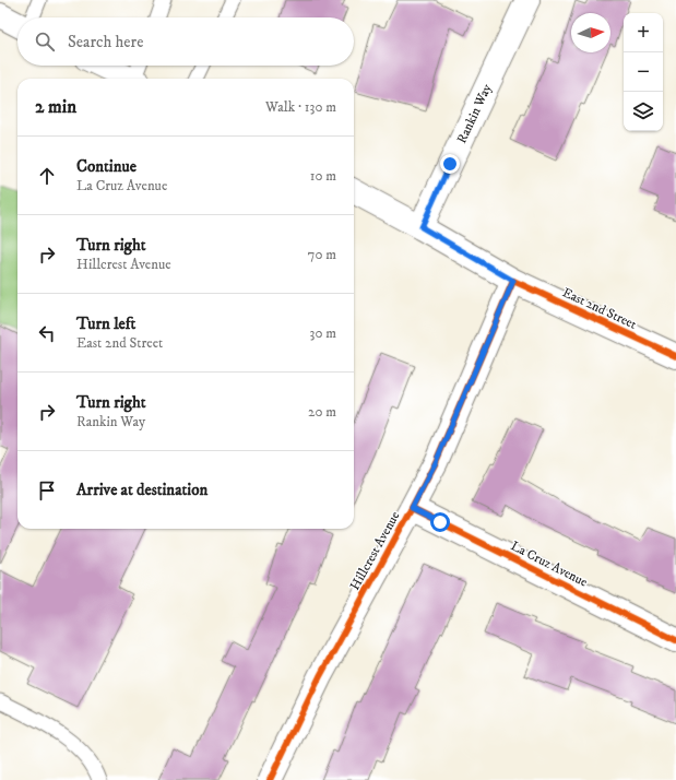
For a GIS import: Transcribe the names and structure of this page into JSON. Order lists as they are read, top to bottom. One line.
{"streets":{"street":["Rankin Way","East 2nd Street","Hillcrest Avenue","La Cruz Avenue"]},"crossings":[["Rankin Way","East 2nd Street"],["East 2nd Street","Hillcrest Avenue"],["Hillcrest Avenue","La Cruz Avenue"]],"north":"right","page":{"map_buttons":["+","−"],"search":"Search here","heading":["2 min","Walk · 130 m"],"list":[["Continue","La Cruz Avenue","10 m"],["Turn right","Hillcrest Avenue","70 m"],["Turn left","East 2nd Street","30 m"],["Turn right","Rankin Way","20 m"],"Arrive at destination"]}}
